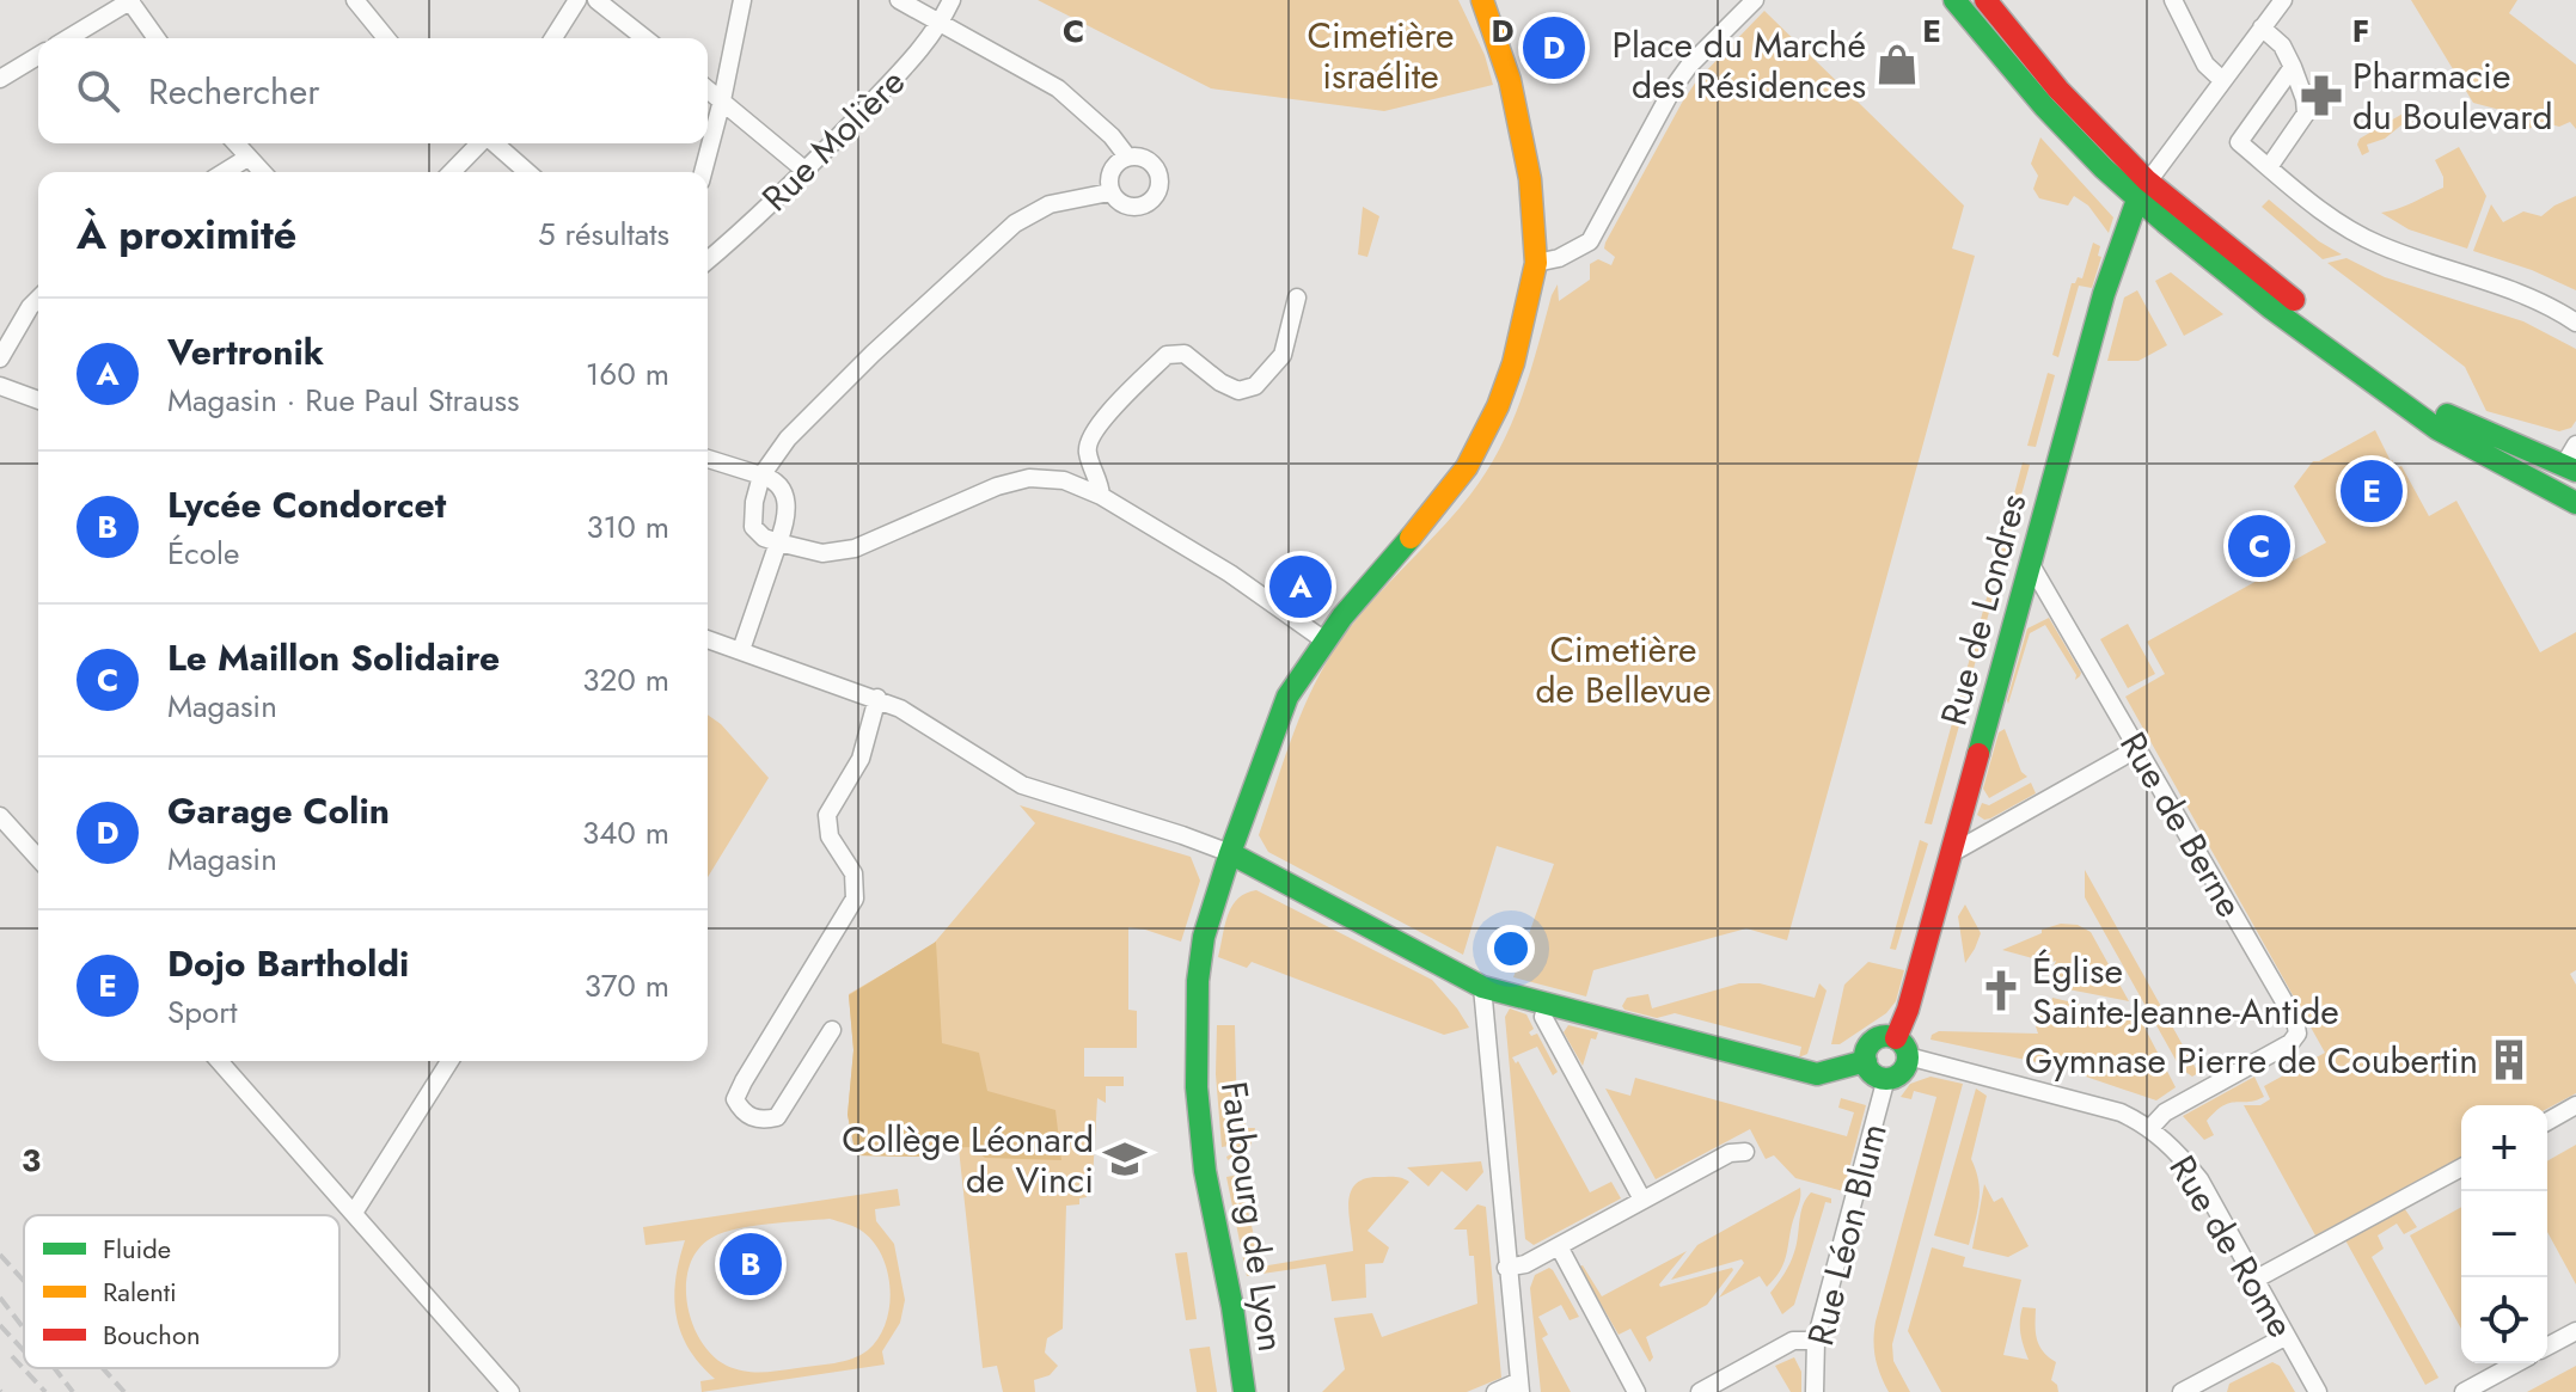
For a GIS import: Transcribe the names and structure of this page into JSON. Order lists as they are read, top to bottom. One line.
{"streets":{"street":["Rue Molière","Rue de Londres","Rue de Berne","Faubourg de Lyon","Rue Léon Blum","Rue de Rome"]},"crossings":[["Rue de Londres","Rue de Berne"],["Rue de Londres","Rue Léon Blum"],["Rue de Londres","Rue de Rome"],["Rue de Berne","Rue de Rome"],["Rue Léon Blum","Rue de Rome"]],"parks":["Cimetière israélite","Cimetière de Bellevue"],"places":{"shop":["Place du Marché des Résidences"],"pharmacy":["Pharmacie du Boulevard"],"church":["Église Sainte-Jeanne-Antide"],"building":["Gymnase Pierre de Coubertin"],"school or university":["Collège Léonard de Vinci"]},"legend":["Fluide","Ralenti","Bouchon"],"page":{"pins":["D","E","C","A","B"],"search":"Rechercher","heading":["À proximité","5 résultats"],"list":[{"mark":"A","name":"Vertronik","note":"Magasin · Rue Paul Strauss","value":"160 m"},{"mark":"B","name":"Lycée Condorcet","note":"École","value":"310 m"},{"mark":"C","name":"Le Maillon Solidaire","note":"Magasin","value":"320 m"},{"mark":"D","name":"Garage Colin","note":"Magasin","value":"340 m"},{"mark":"E","name":"Dojo Bartholdi","note":"Sport","value":"370 m"}],"map_buttons":["+","−"]},"grid":{"columns":["C","D","E","F"],"rows":["3"]}}
